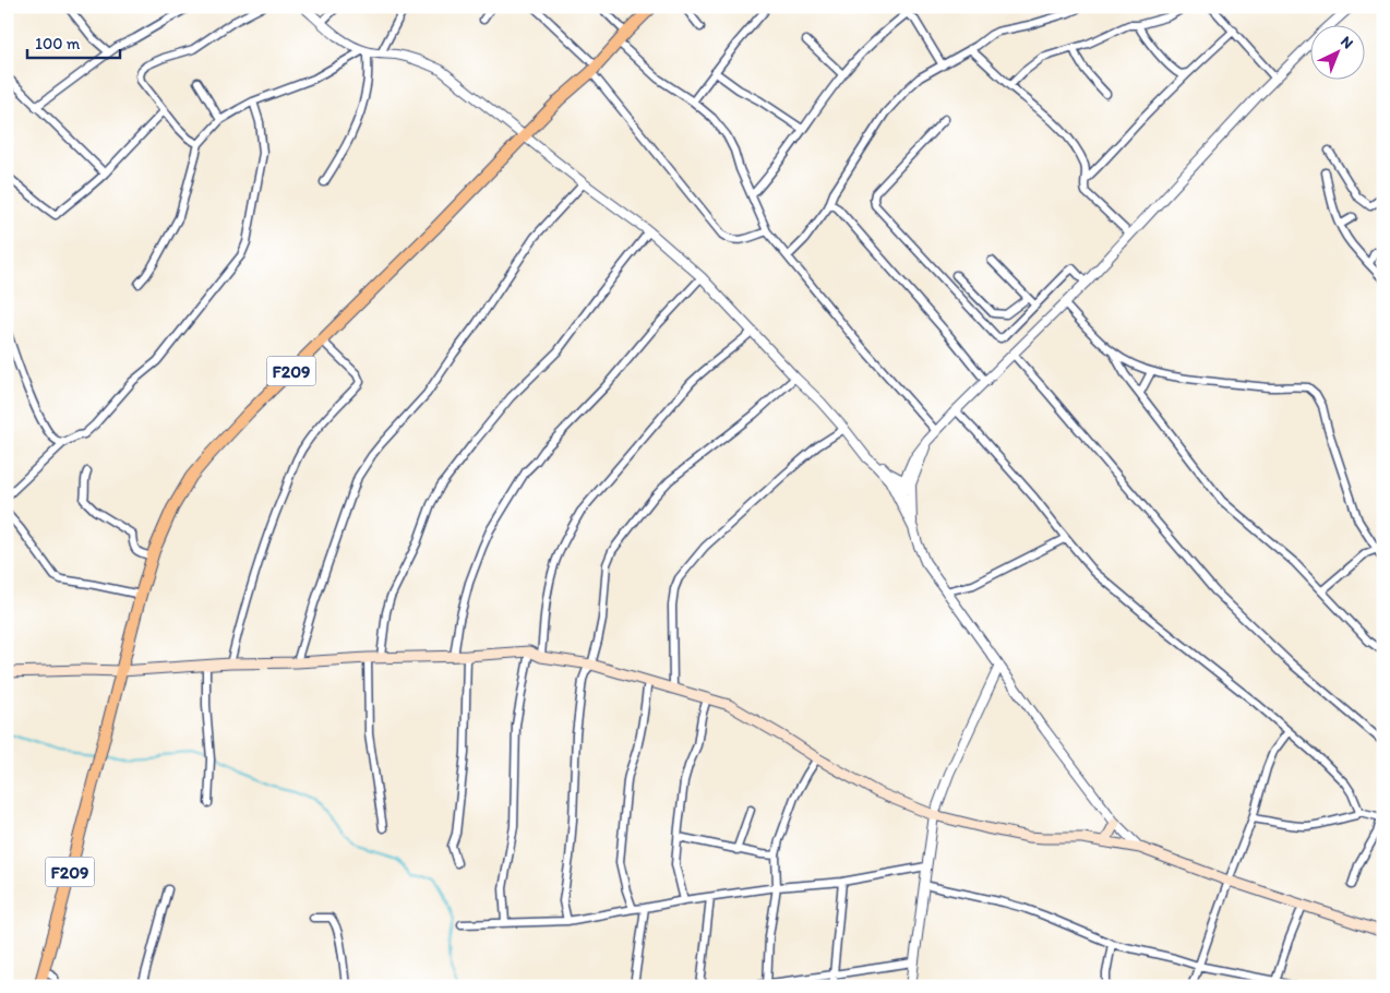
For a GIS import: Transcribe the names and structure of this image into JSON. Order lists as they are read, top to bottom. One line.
{"streets":{"main road":["F209"]},"scale_bar":"100 m","north":"top right"}
